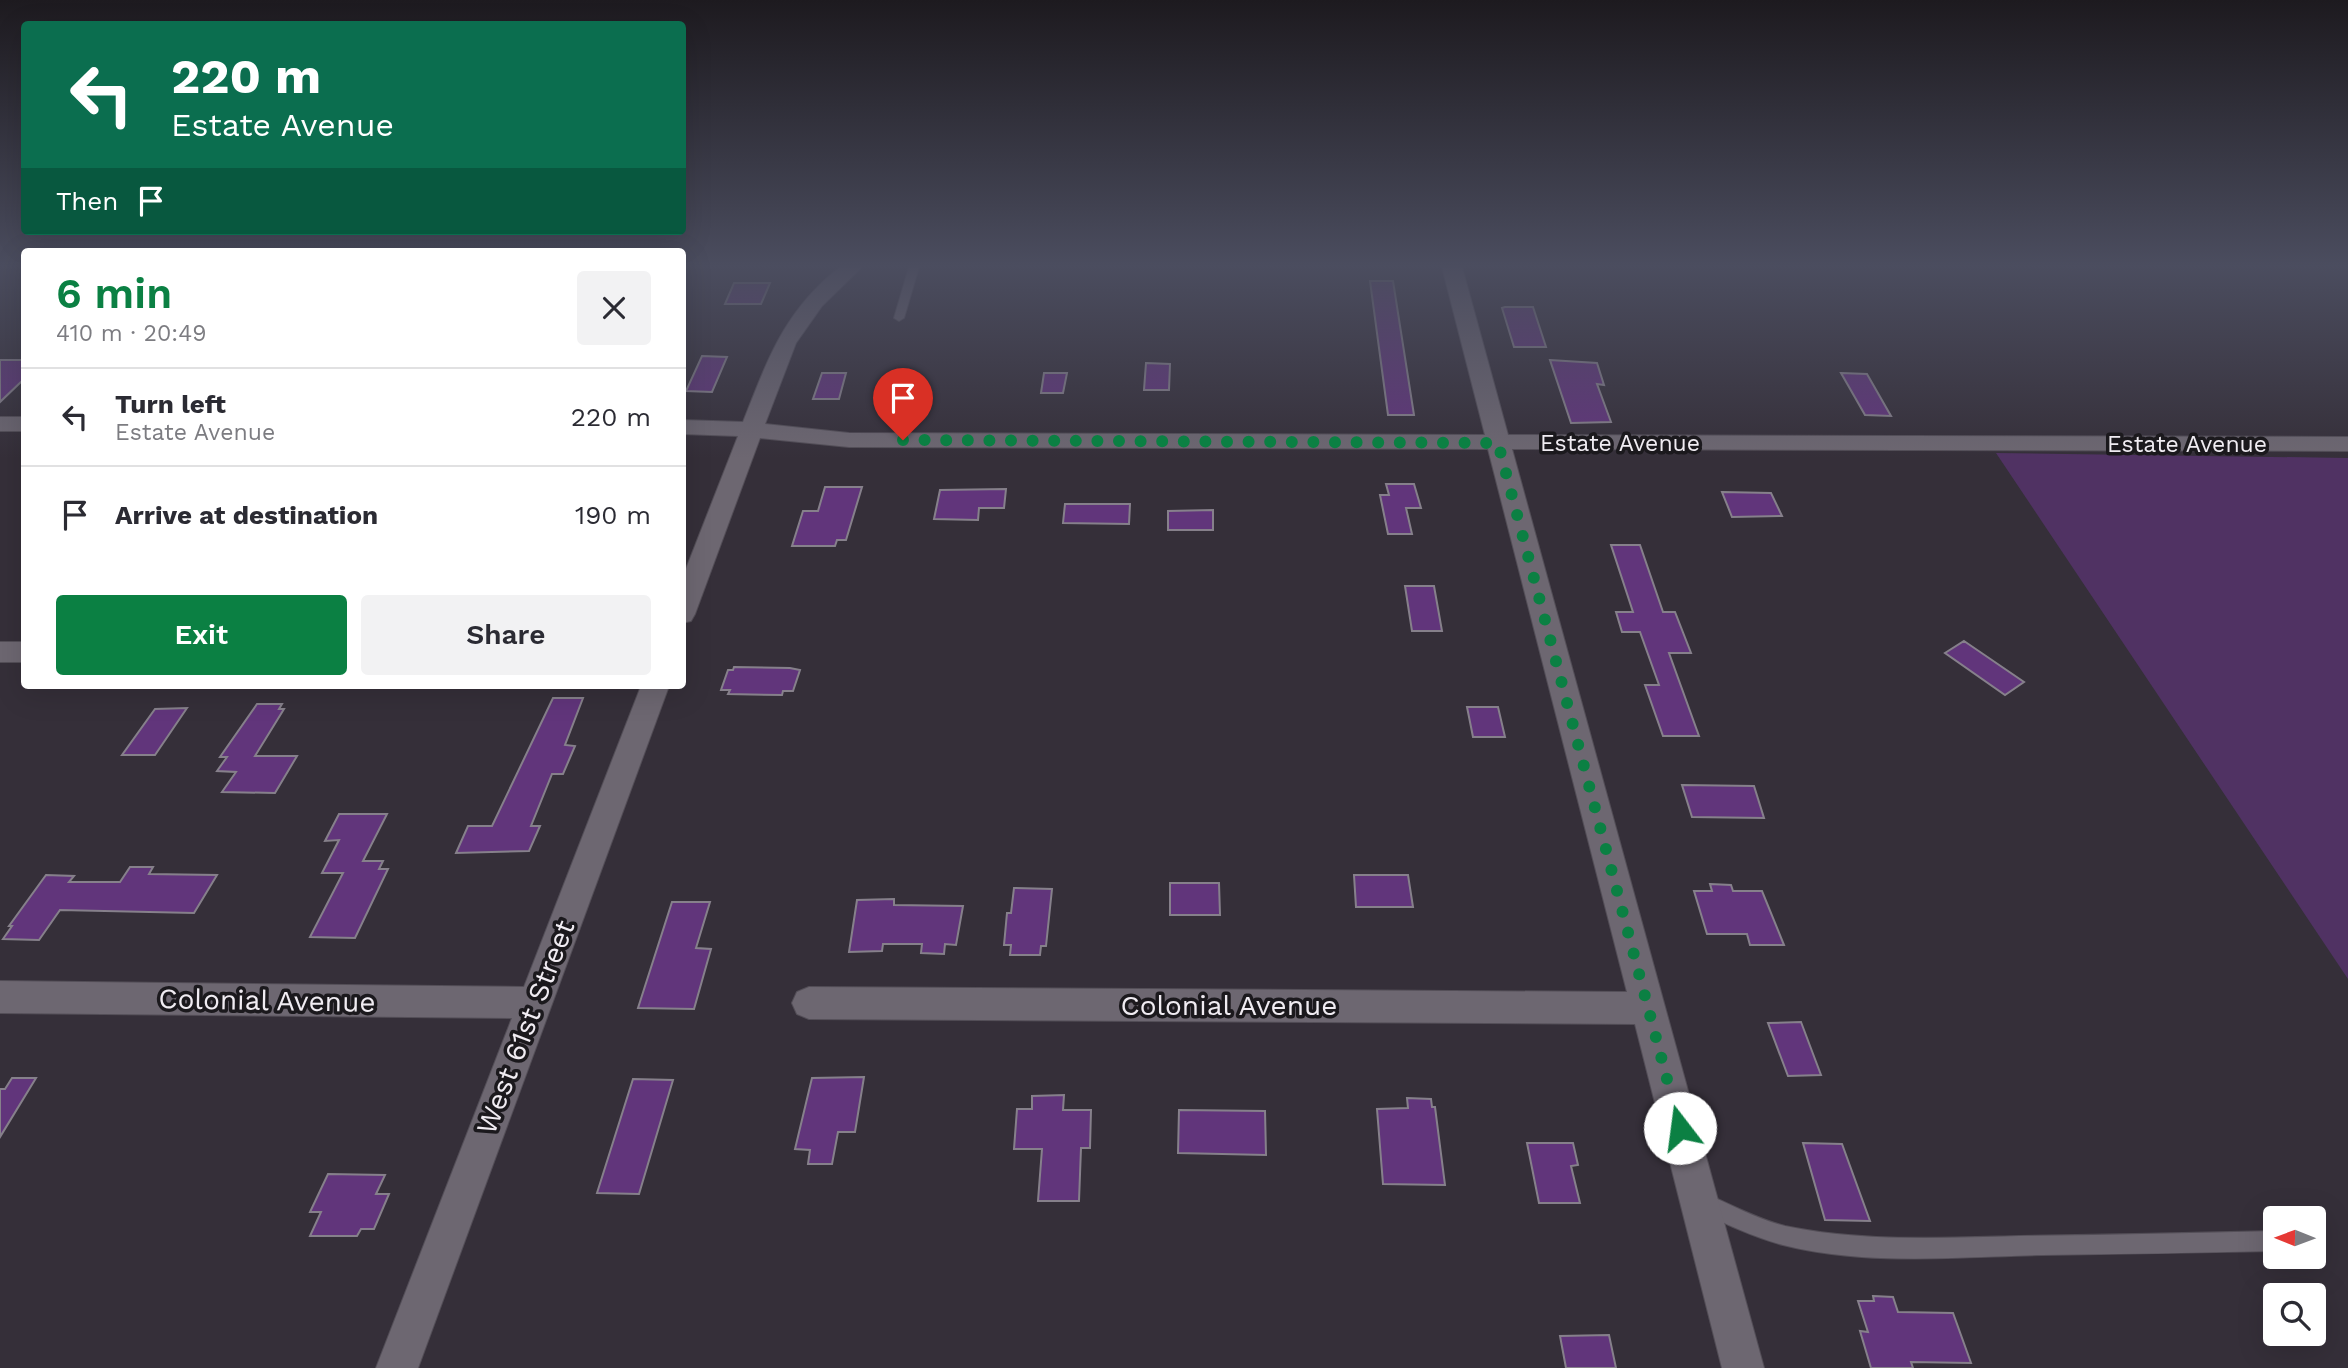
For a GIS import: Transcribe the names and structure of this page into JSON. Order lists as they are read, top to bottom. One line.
{"streets":{"street":["Estate Avenue","Colonial Avenue","West 61st Street"]},"crossings":[["Colonial Avenue","West 61st Street"]],"north":"left","page":{"turn":["220 m","Estate Avenue"],"then":"Then","heading":["6 min","410 m · 20:49"],"list":[{"name":"Turn left","note":"Estate Avenue","value":"220 m"},{"name":"Arrive at destination","value":"190 m"}],"buttons":["Exit","Share"]}}
